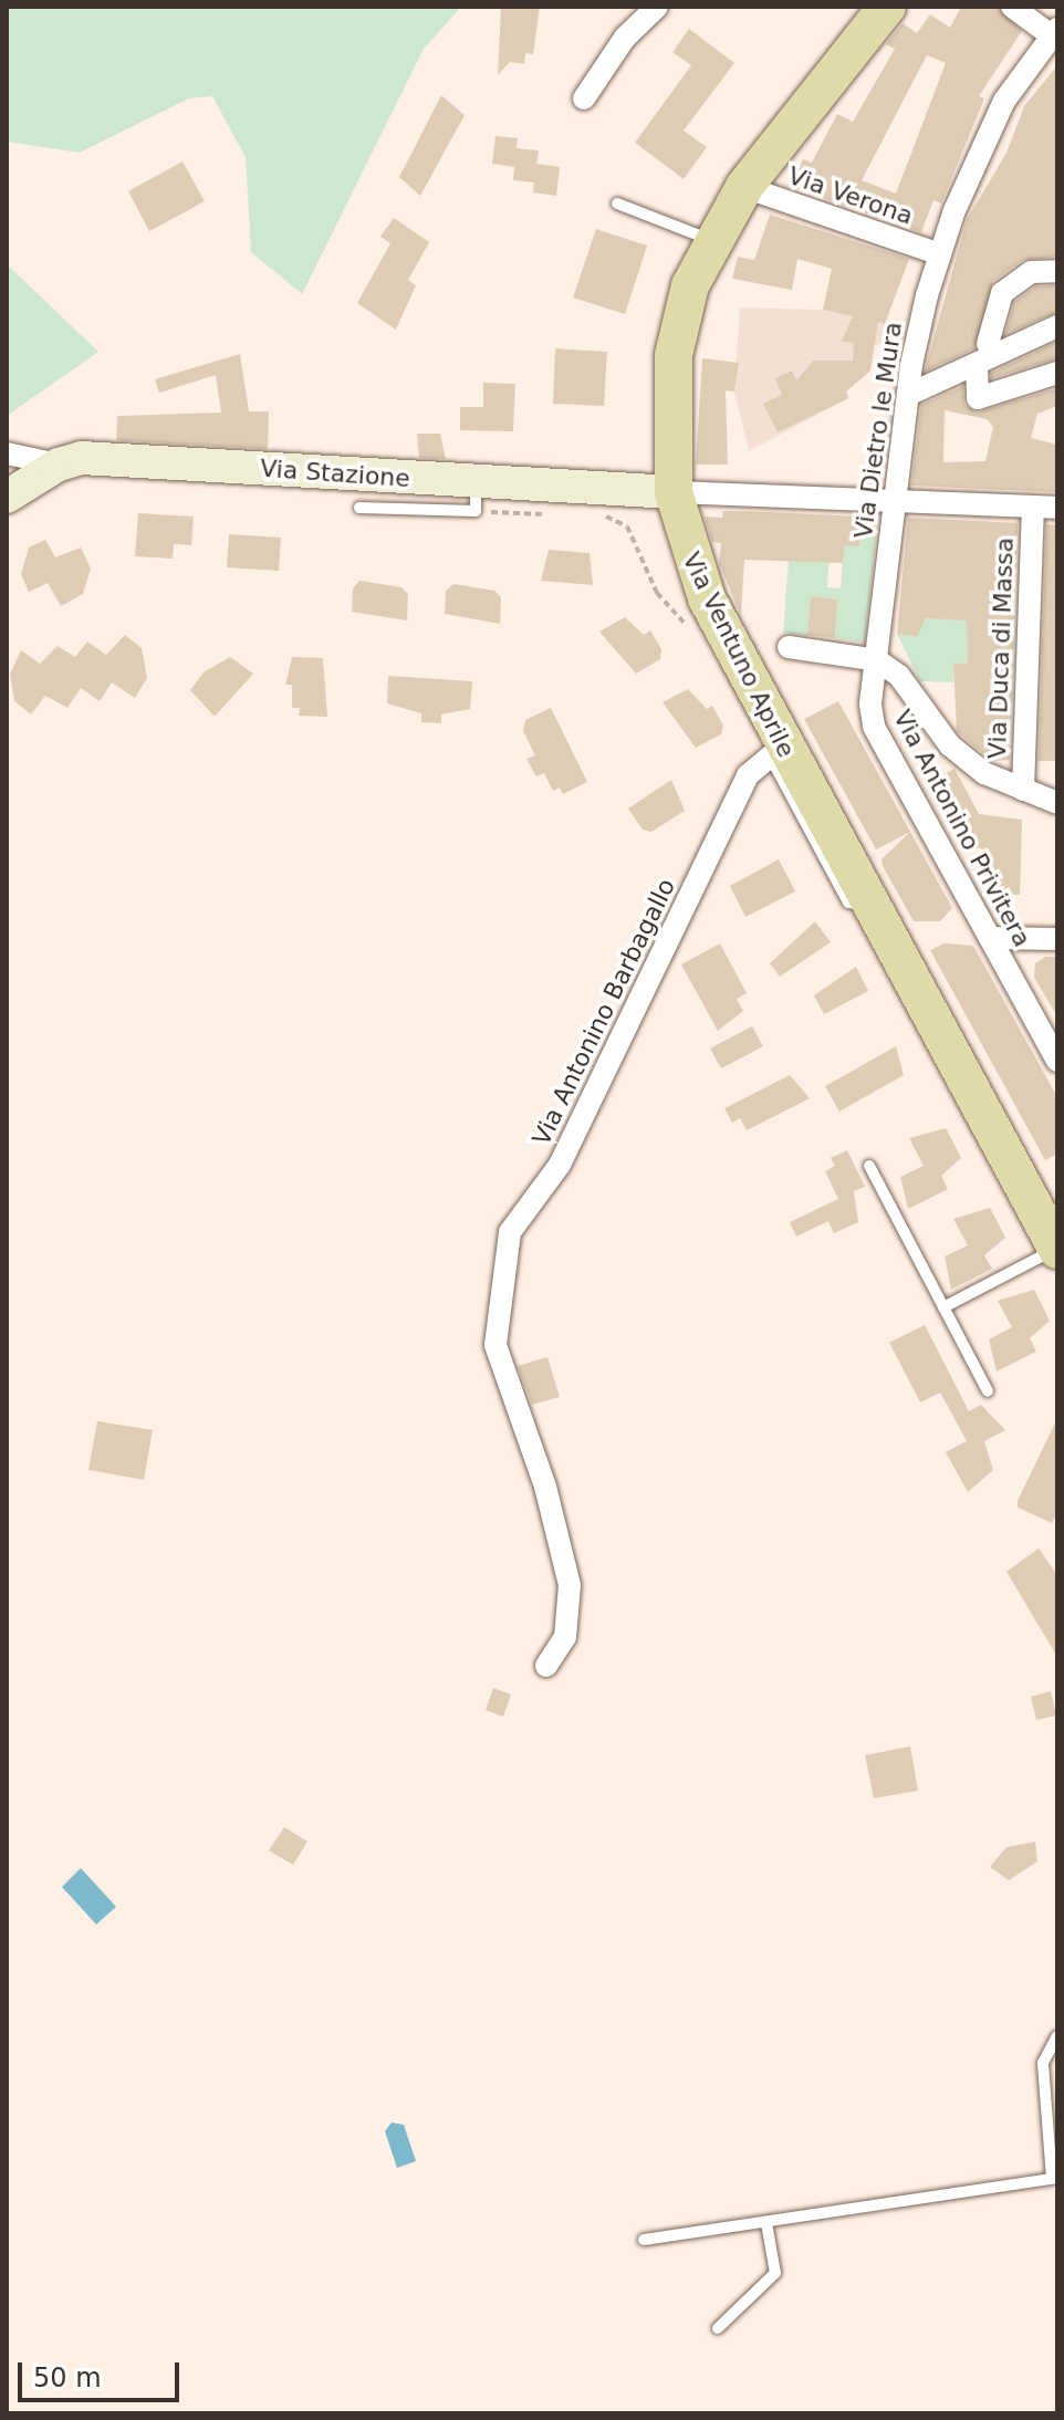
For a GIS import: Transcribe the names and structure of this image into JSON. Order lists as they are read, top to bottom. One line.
{"streets":{"main road":["Via Stazione","Via Ventuno Aprile"],"street":["Via Verona","Via Dietro le Mura","Via Duca di Massa","Via Antonino Privitera","Via Antonino Barbagallo"]},"crossings":[["Via Verona","Via Dietro le Mura"],["Via Verona","Via Ventuno Aprile"],["Via Dietro le Mura","Via Antonino Privitera"],["Via Stazione","Via Ventuno Aprile"],["Via Ventuno Aprile","Via Antonino Barbagallo"]],"scale_bar":"50 m"}
